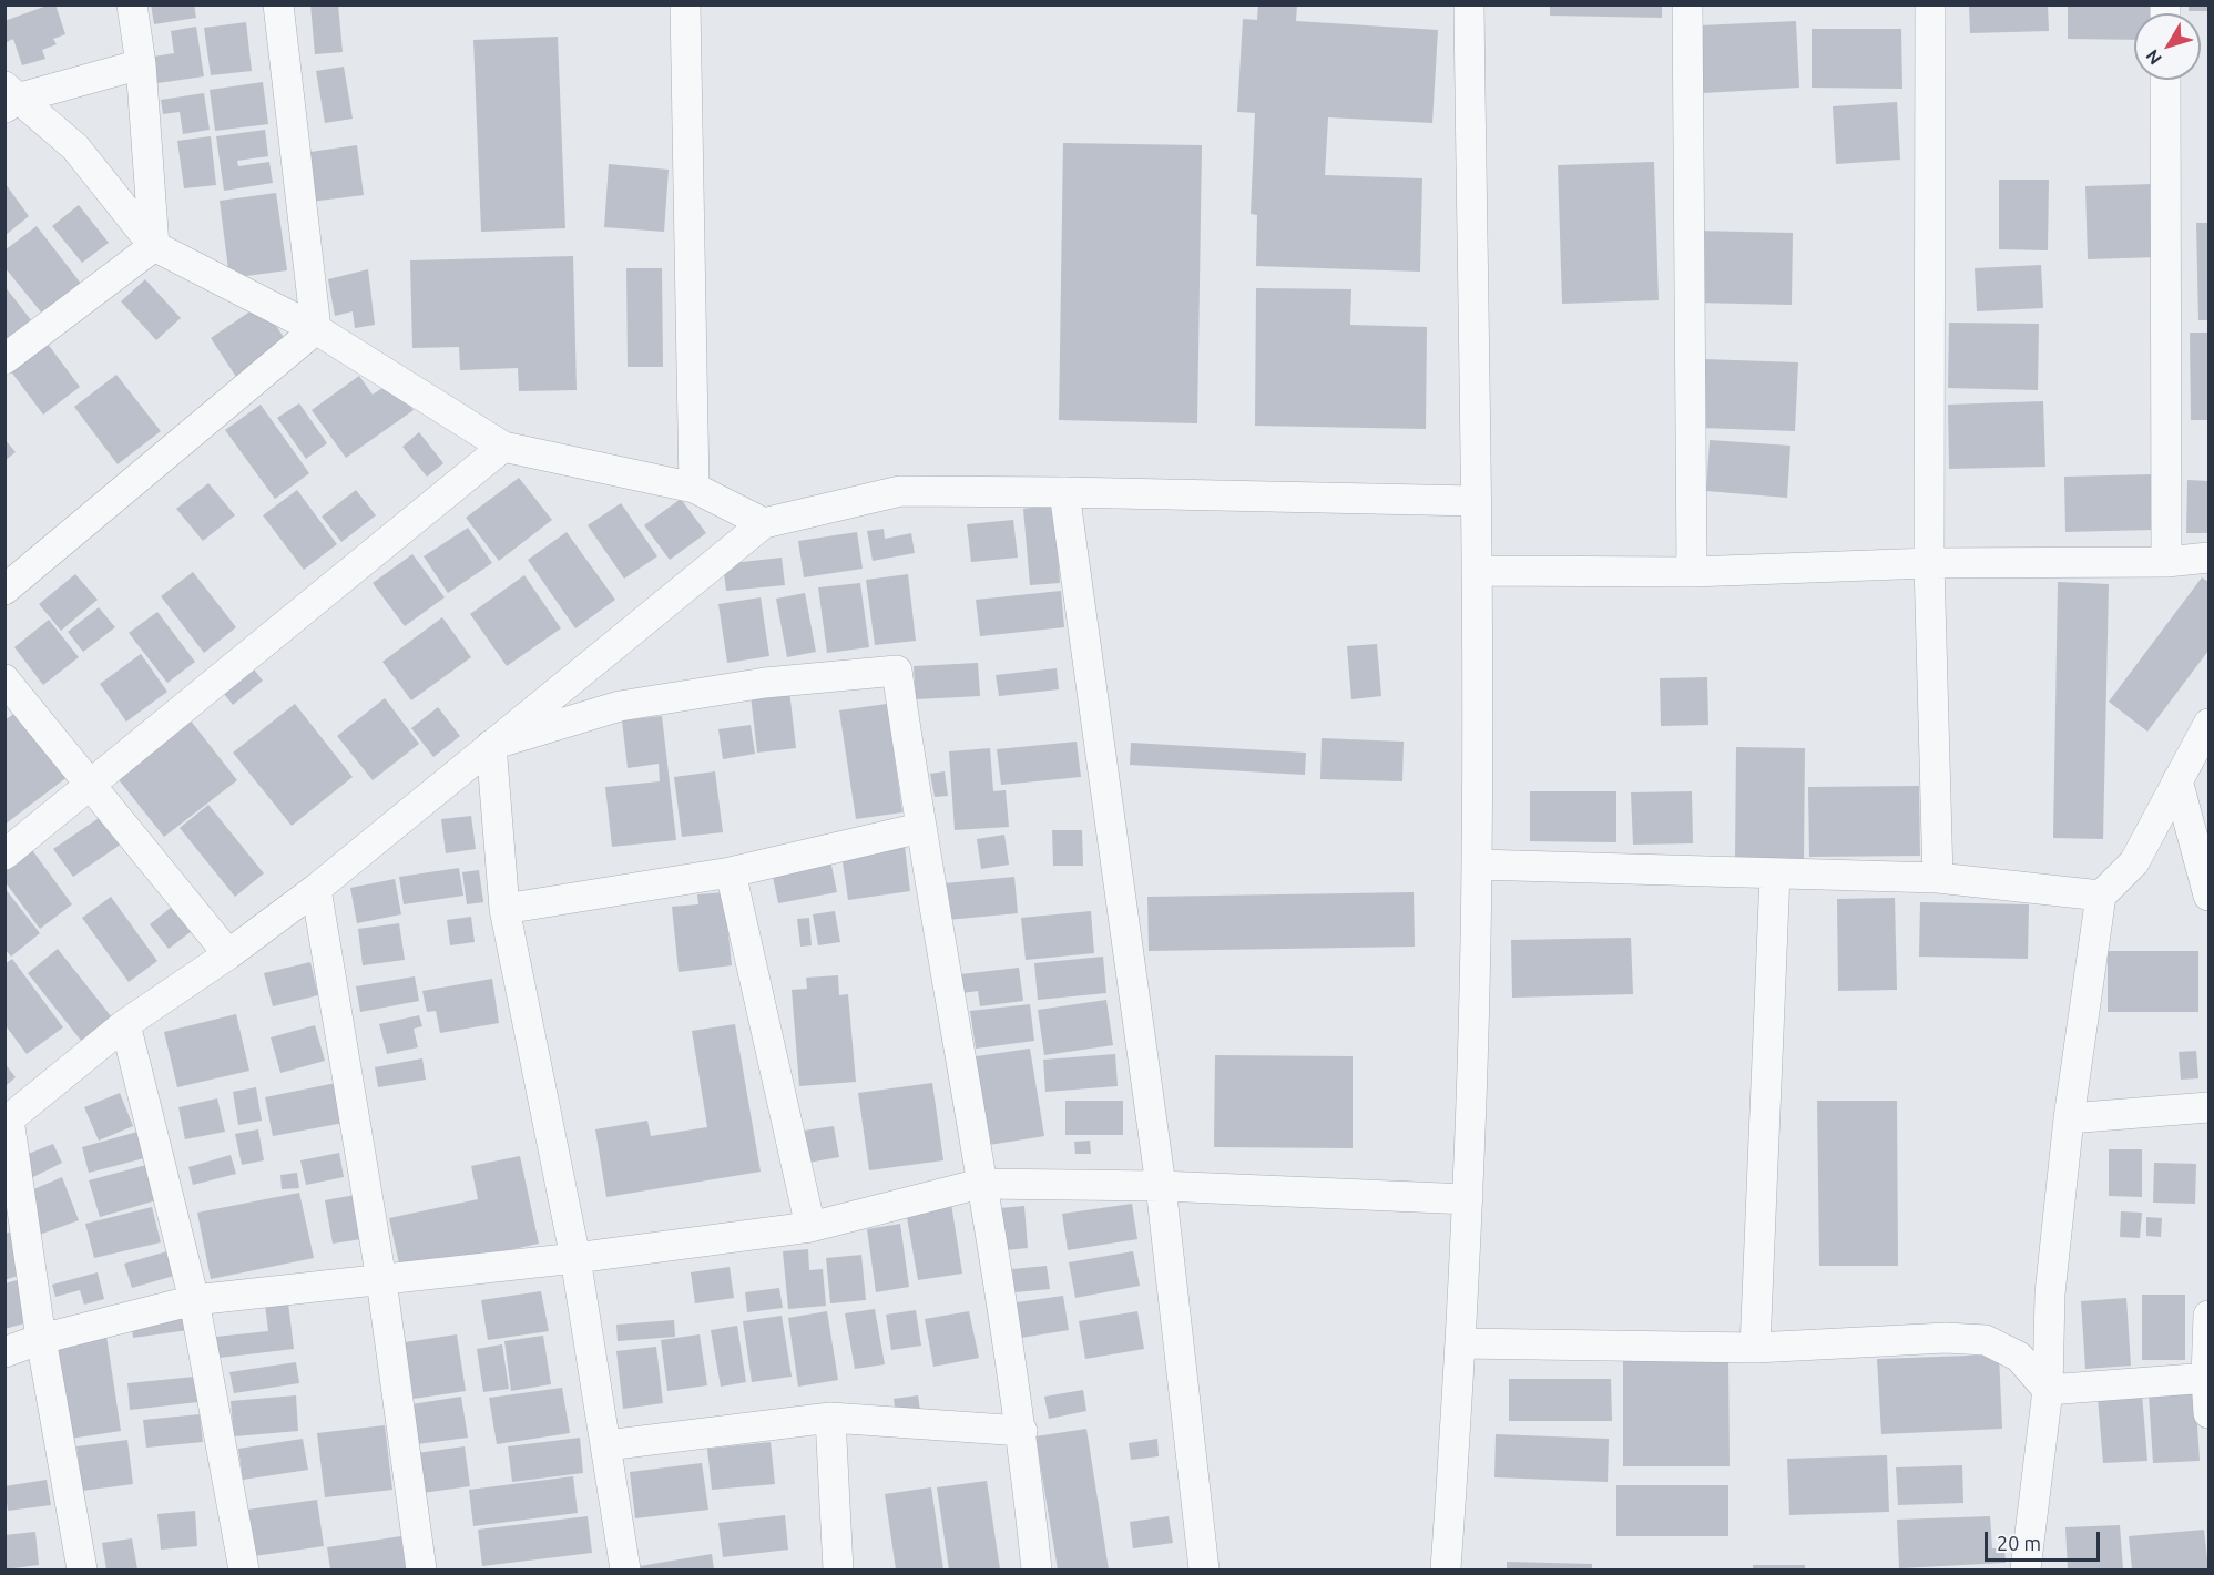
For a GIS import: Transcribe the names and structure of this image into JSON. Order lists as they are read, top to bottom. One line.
{"scale_bar":"20 m","north":"bottom left"}
